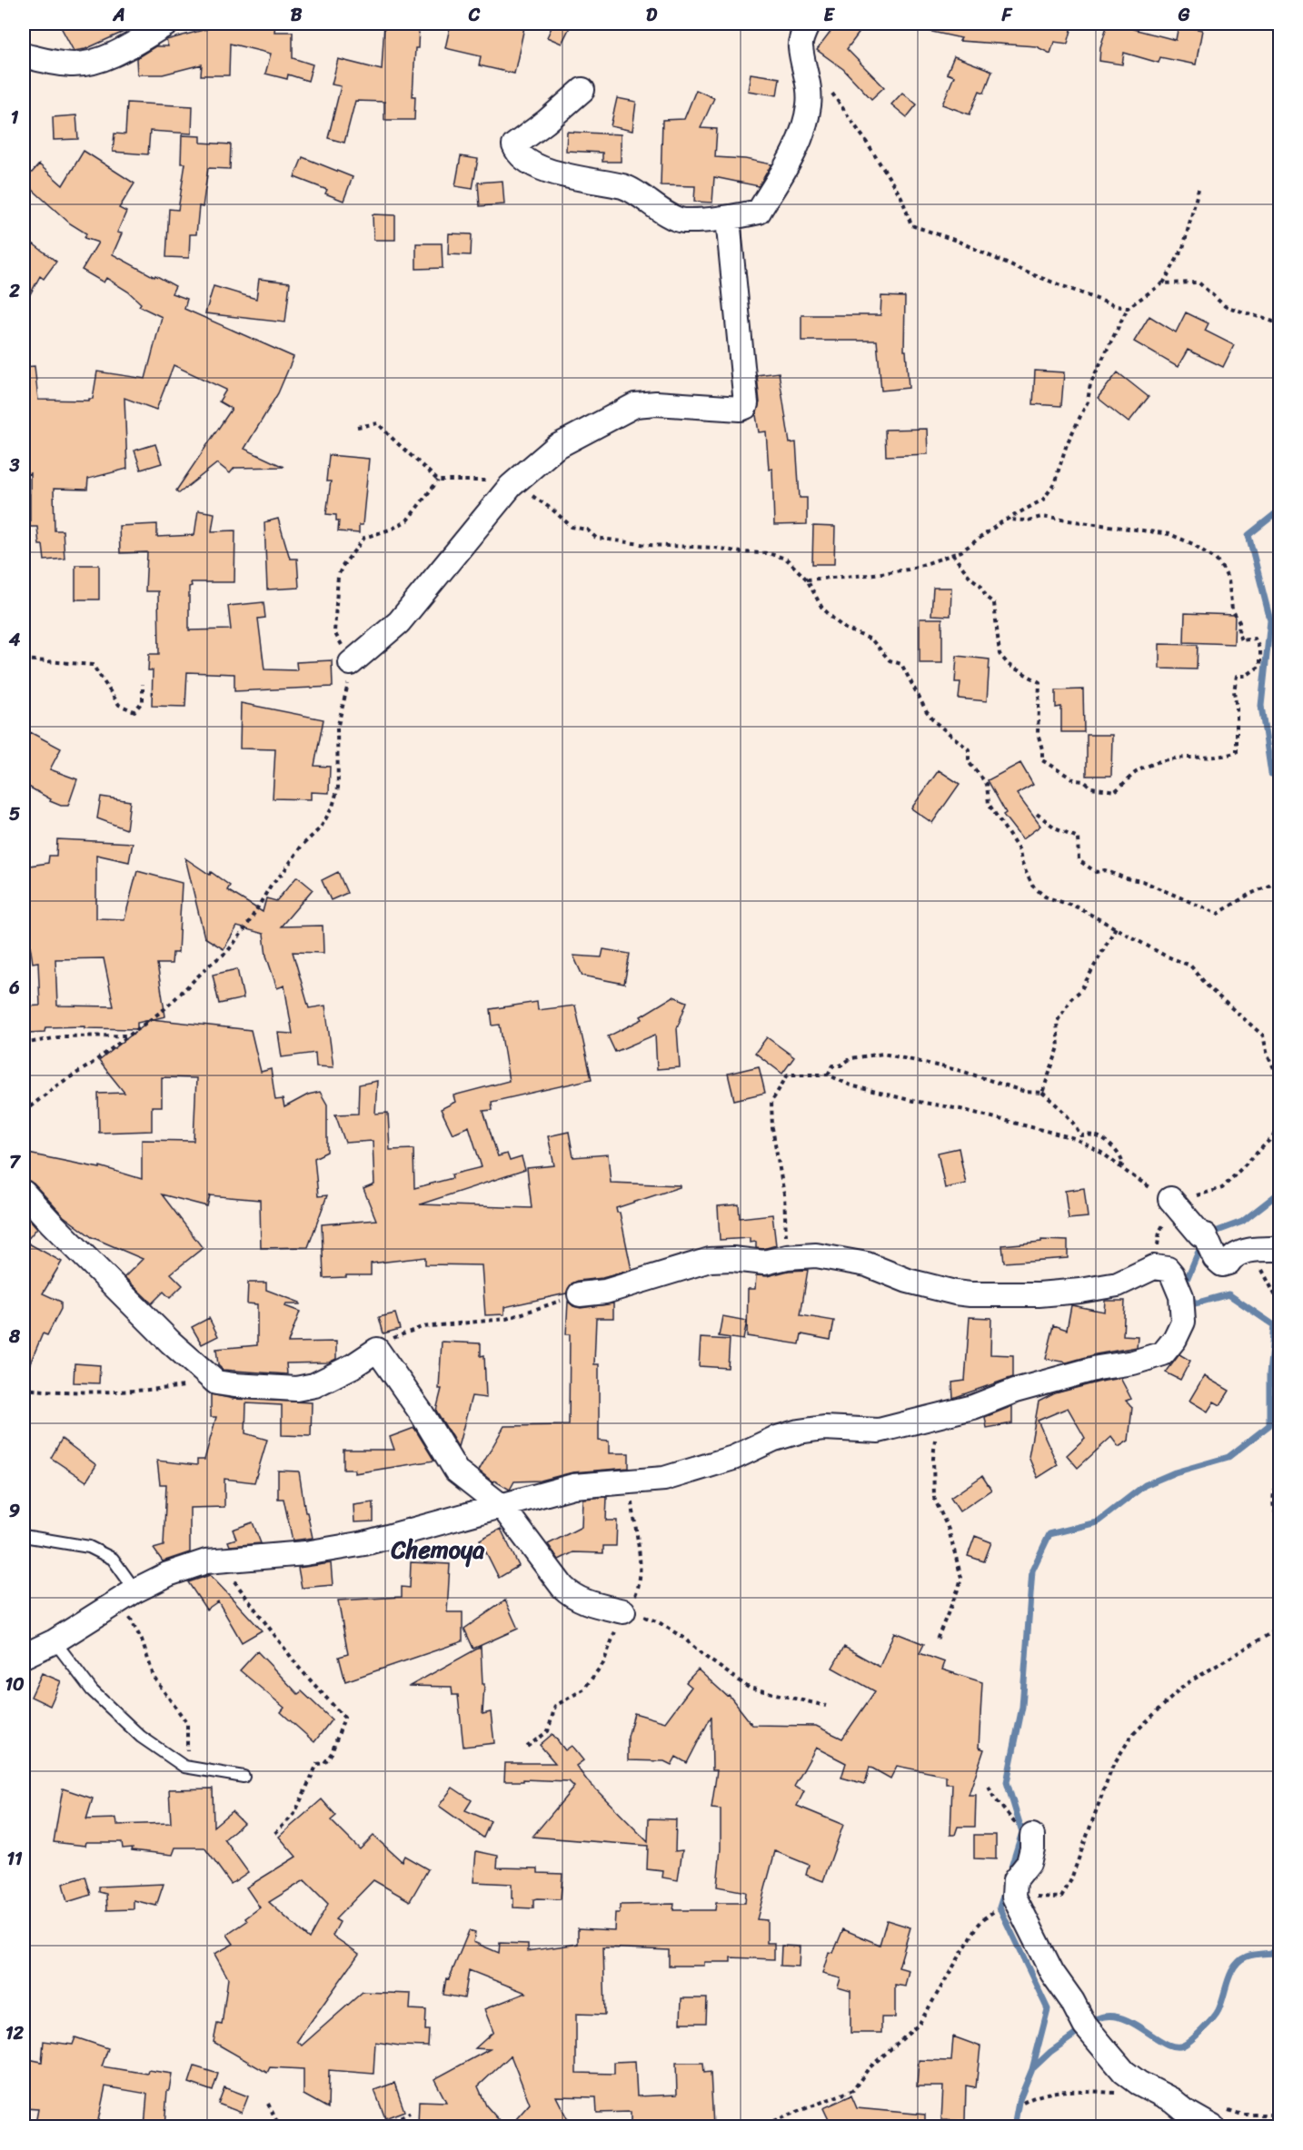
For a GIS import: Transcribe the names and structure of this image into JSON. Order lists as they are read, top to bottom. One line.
{"districts":["Chemoya"],"grid":{"columns":["A","B","C","D","E","F","G"],"rows":["1","2","3","4","5","6","7","8","9","10","11","12"]}}
